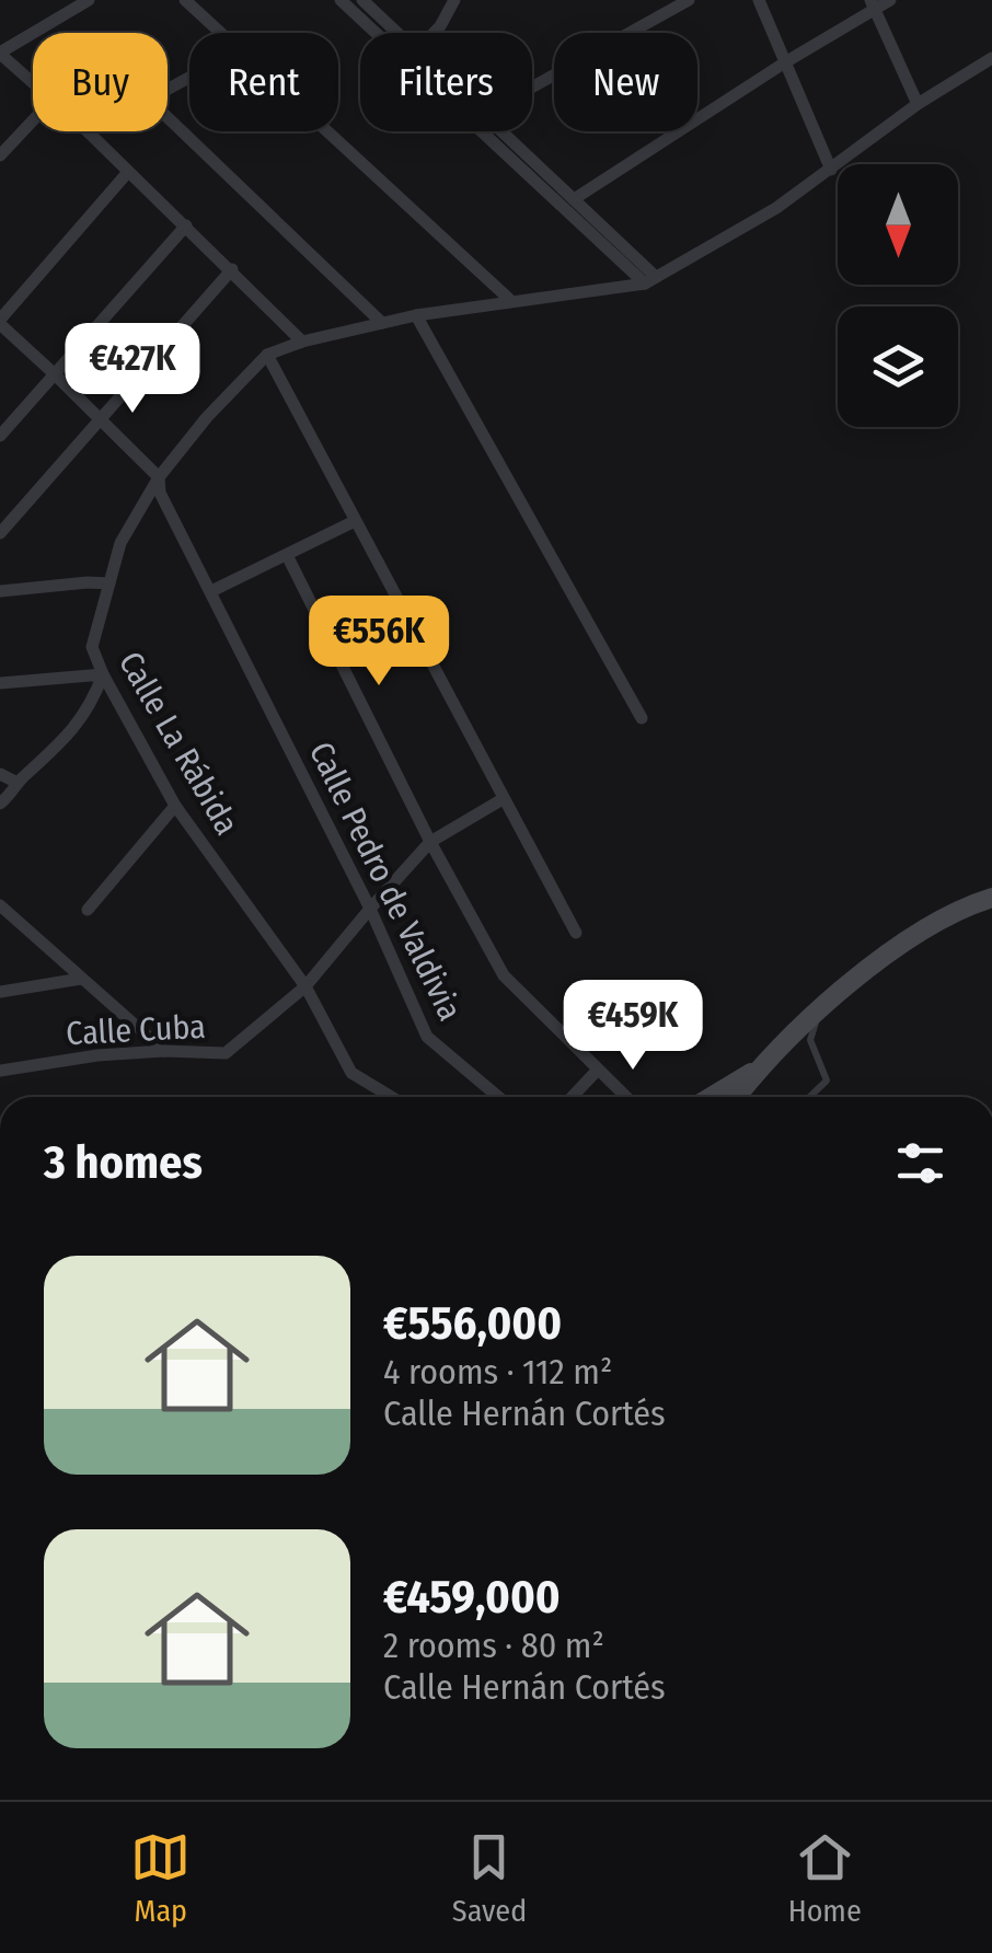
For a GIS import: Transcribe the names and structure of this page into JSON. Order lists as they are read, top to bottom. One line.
{"streets":{"street":["Calle La Rábida","Calle Pedro de Valdivia","Calle Cuba"]},"crossings":[["Calle La Rábida","Calle Pedro de Valdivia"],["Calle La Rábida","Calle Cuba"],["Calle Pedro de Valdivia","Calle Cuba"]],"north":"bottom","page":{"chip":["Buy","Rent","Filters","New"],"price":["€427K","€556K","€459K"],"heading":"3 homes","list":[{"name":"€556,000","note":"4 rooms · 112 m² · Calle Hernán Cortés"},{"name":"€459,000","note":"2 rooms · 80 m² · Calle Hernán Cortés"}],"tabs":["Map","Saved","Home"]}}
